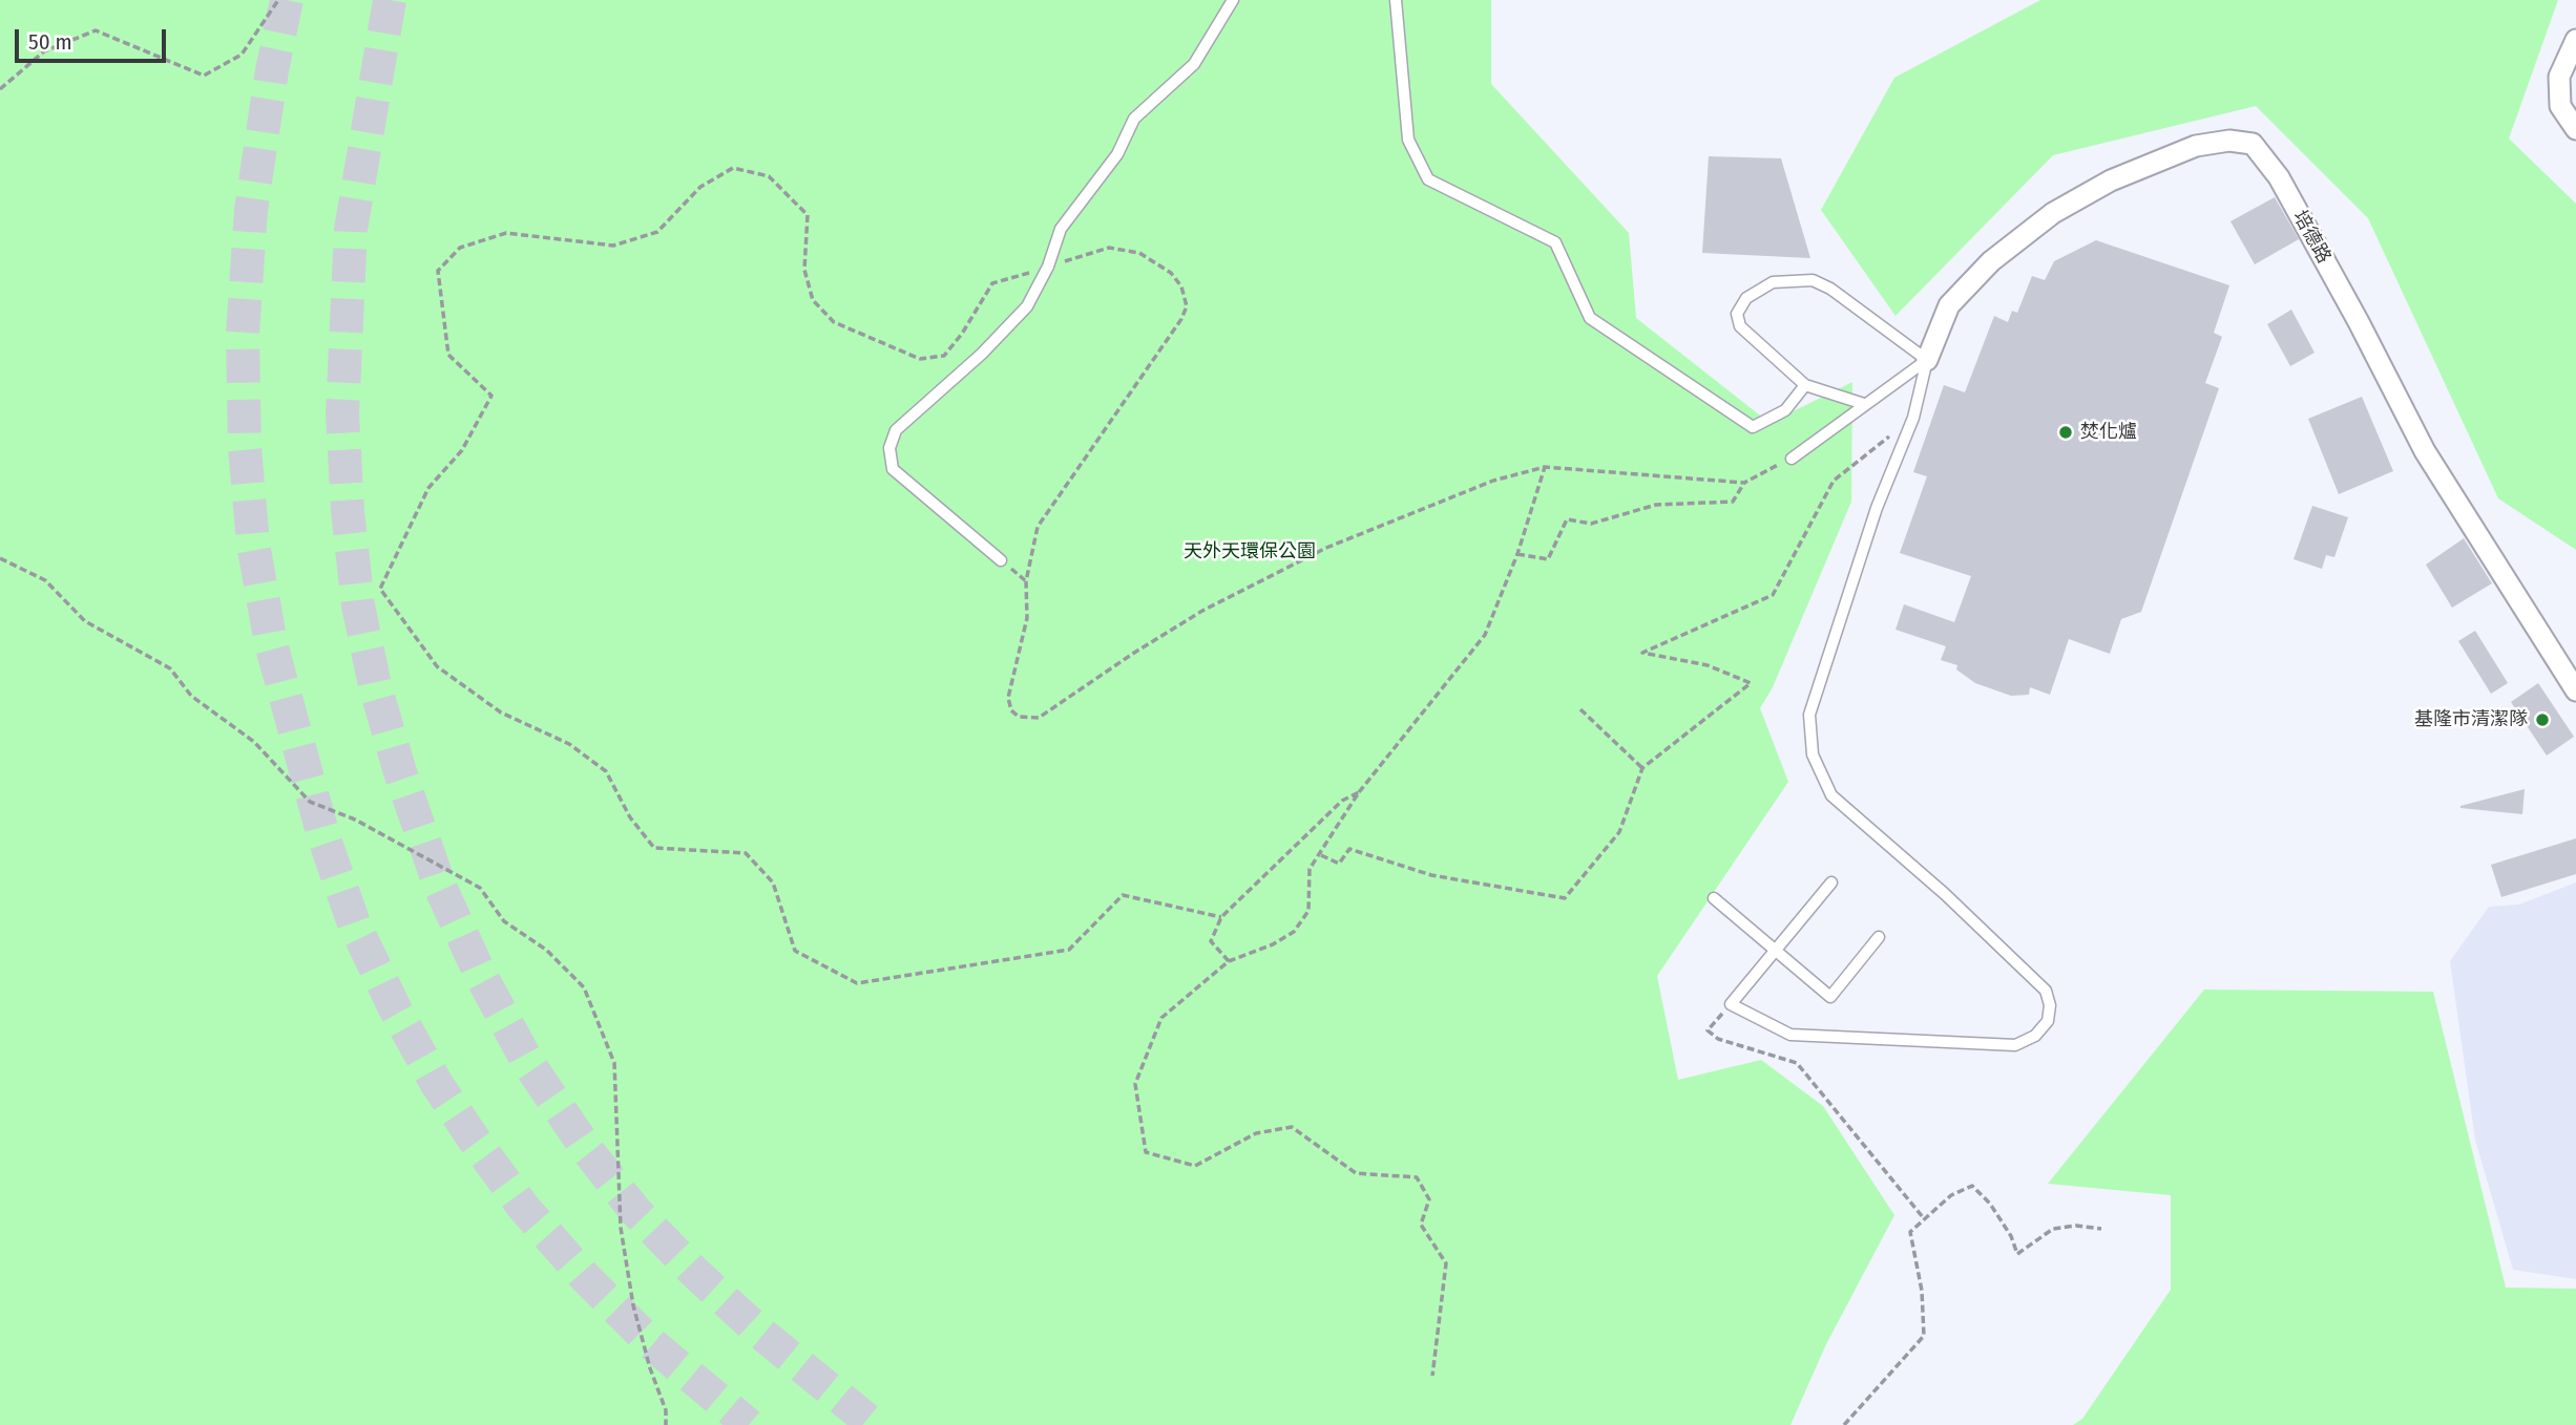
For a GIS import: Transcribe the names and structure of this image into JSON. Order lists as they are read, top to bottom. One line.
{"streets":{"street":["培德路"]},"parks":["天外天環保公園"],"places":["焚化爐","基隆市清潔隊"],"scale_bar":"50 m"}
